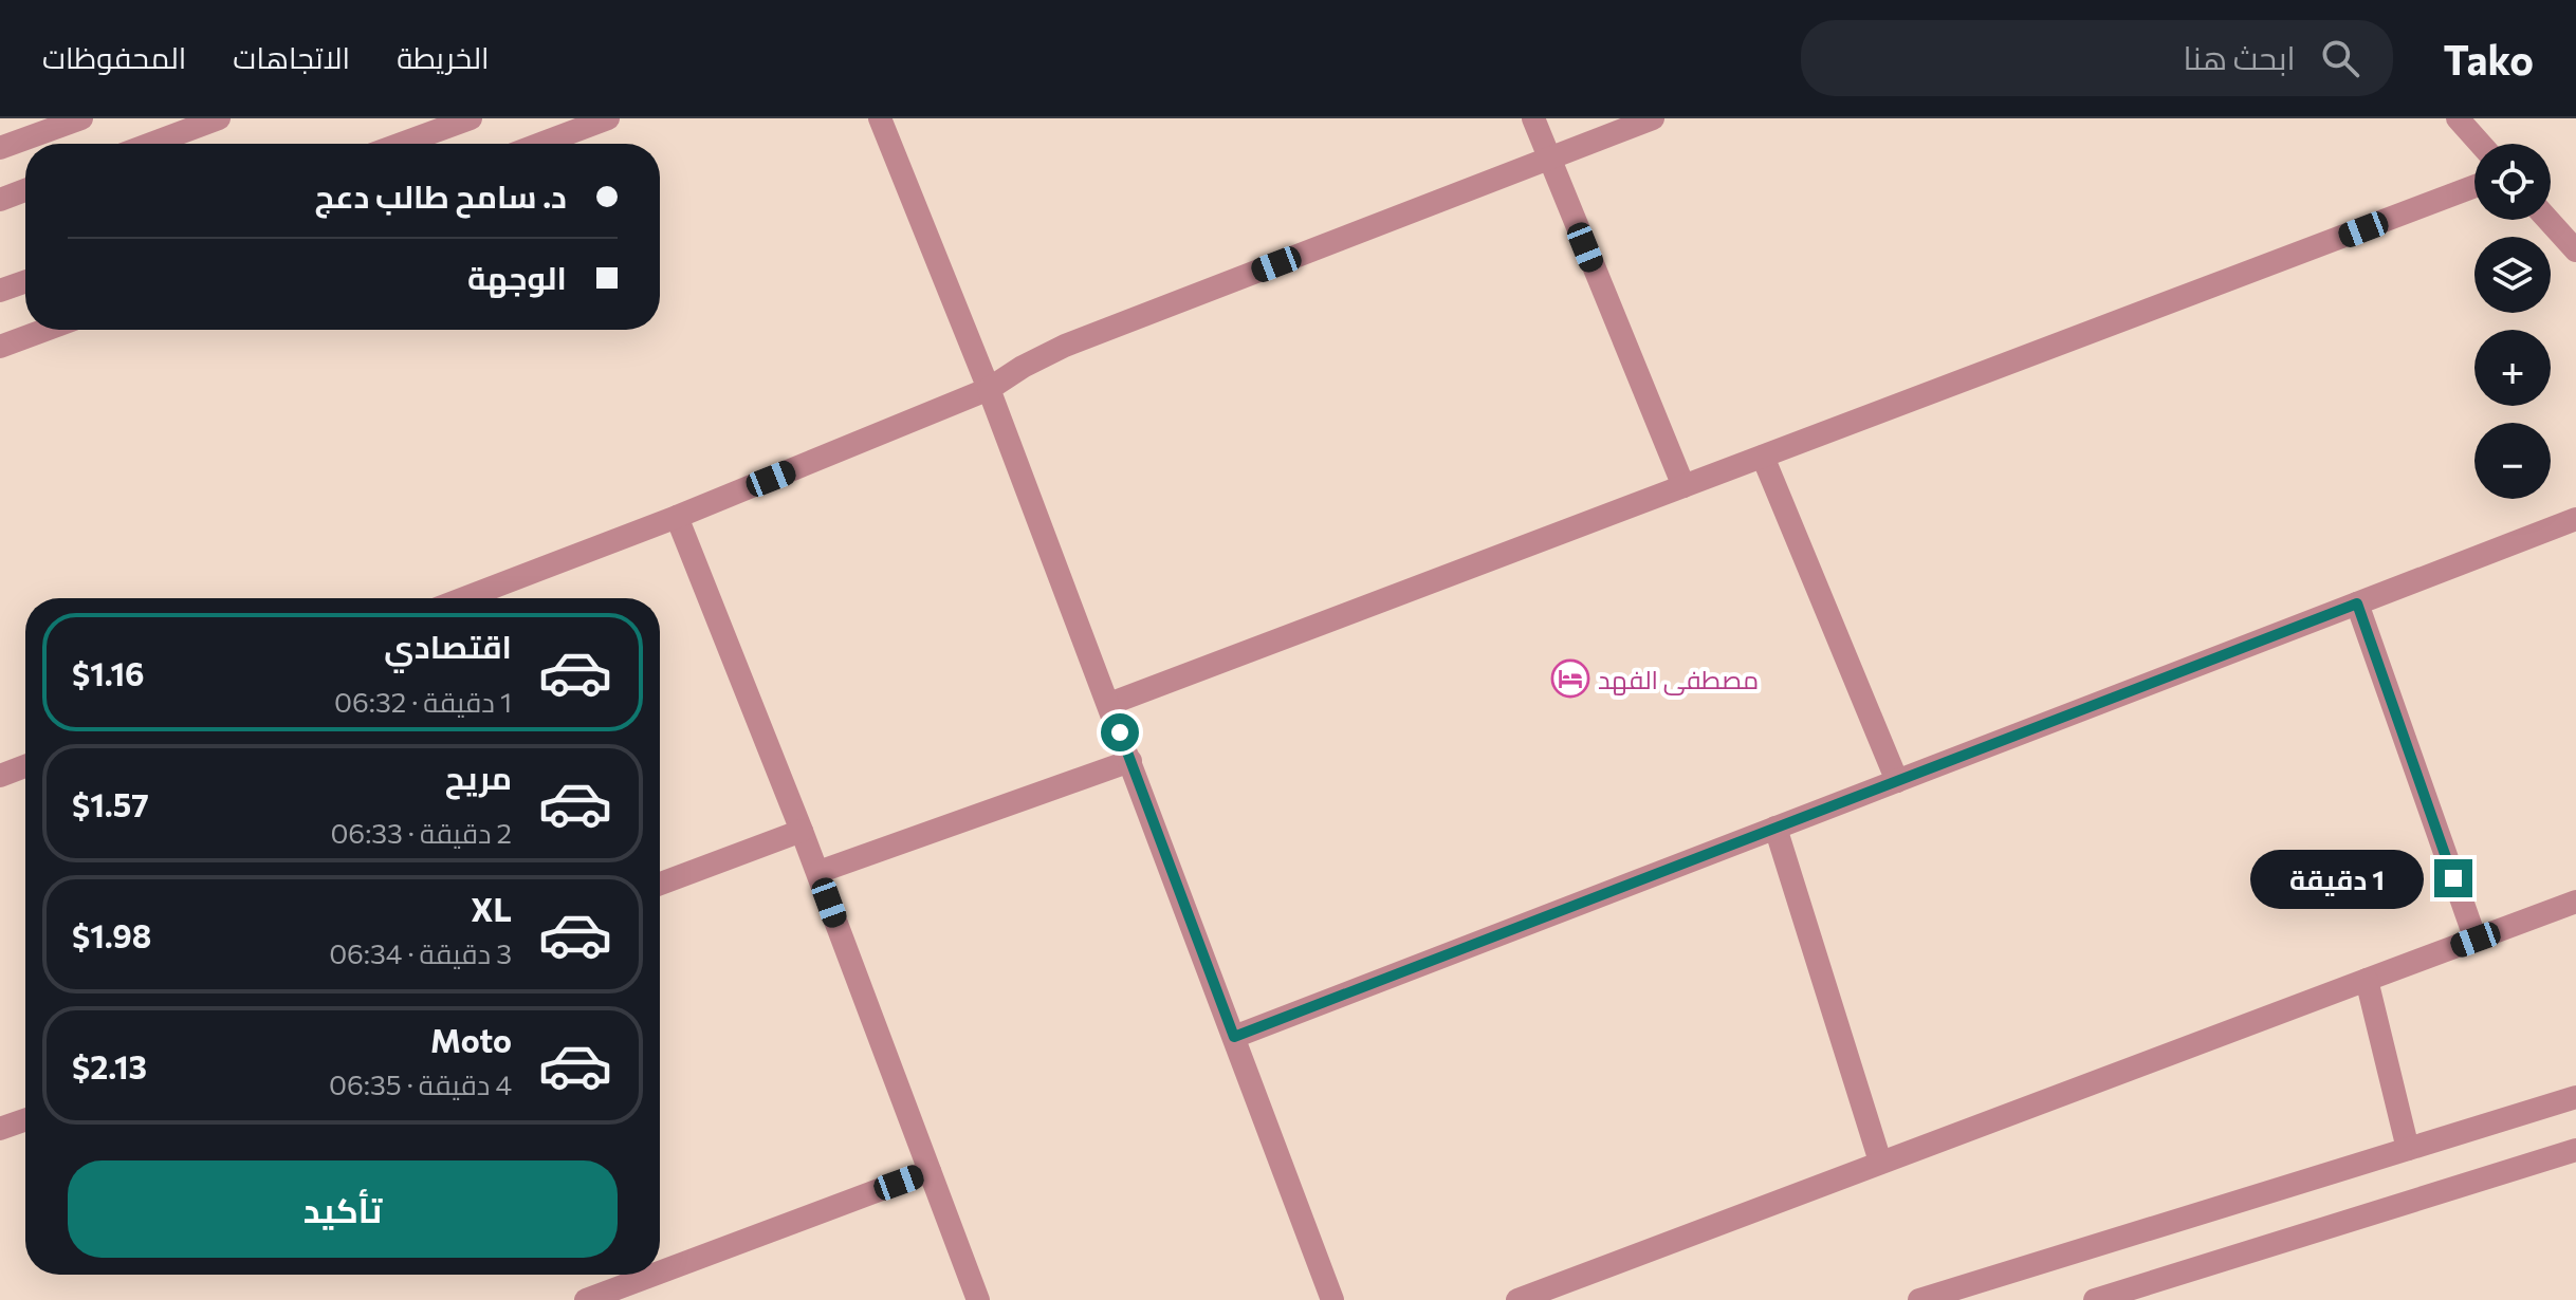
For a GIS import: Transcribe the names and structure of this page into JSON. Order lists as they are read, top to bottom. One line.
{"places":{"hotel":["مصطفى الفهد"]},"page":{"header":"Tako","search":"ابحث هنا","nav":["الخريطة","الاتجاهات","المحفوظات"],"map_buttons":["+","−"],"banner":["د. سامح طالب دعج","الوجهة"],"list":[{"name":"اقتصادي","note":"1 دقيقة · 06:32","value":"$1.16"},{"name":"مريح","note":"2 دقيقة · 06:33","value":"$1.57"},{"name":"XL","note":"3 دقيقة · 06:34","value":"$1.98"},{"name":"Moto","note":"4 دقيقة · 06:35","value":"$2.13"}],"bubble":"1 دقيقة","buttons":"تأكيد"}}
